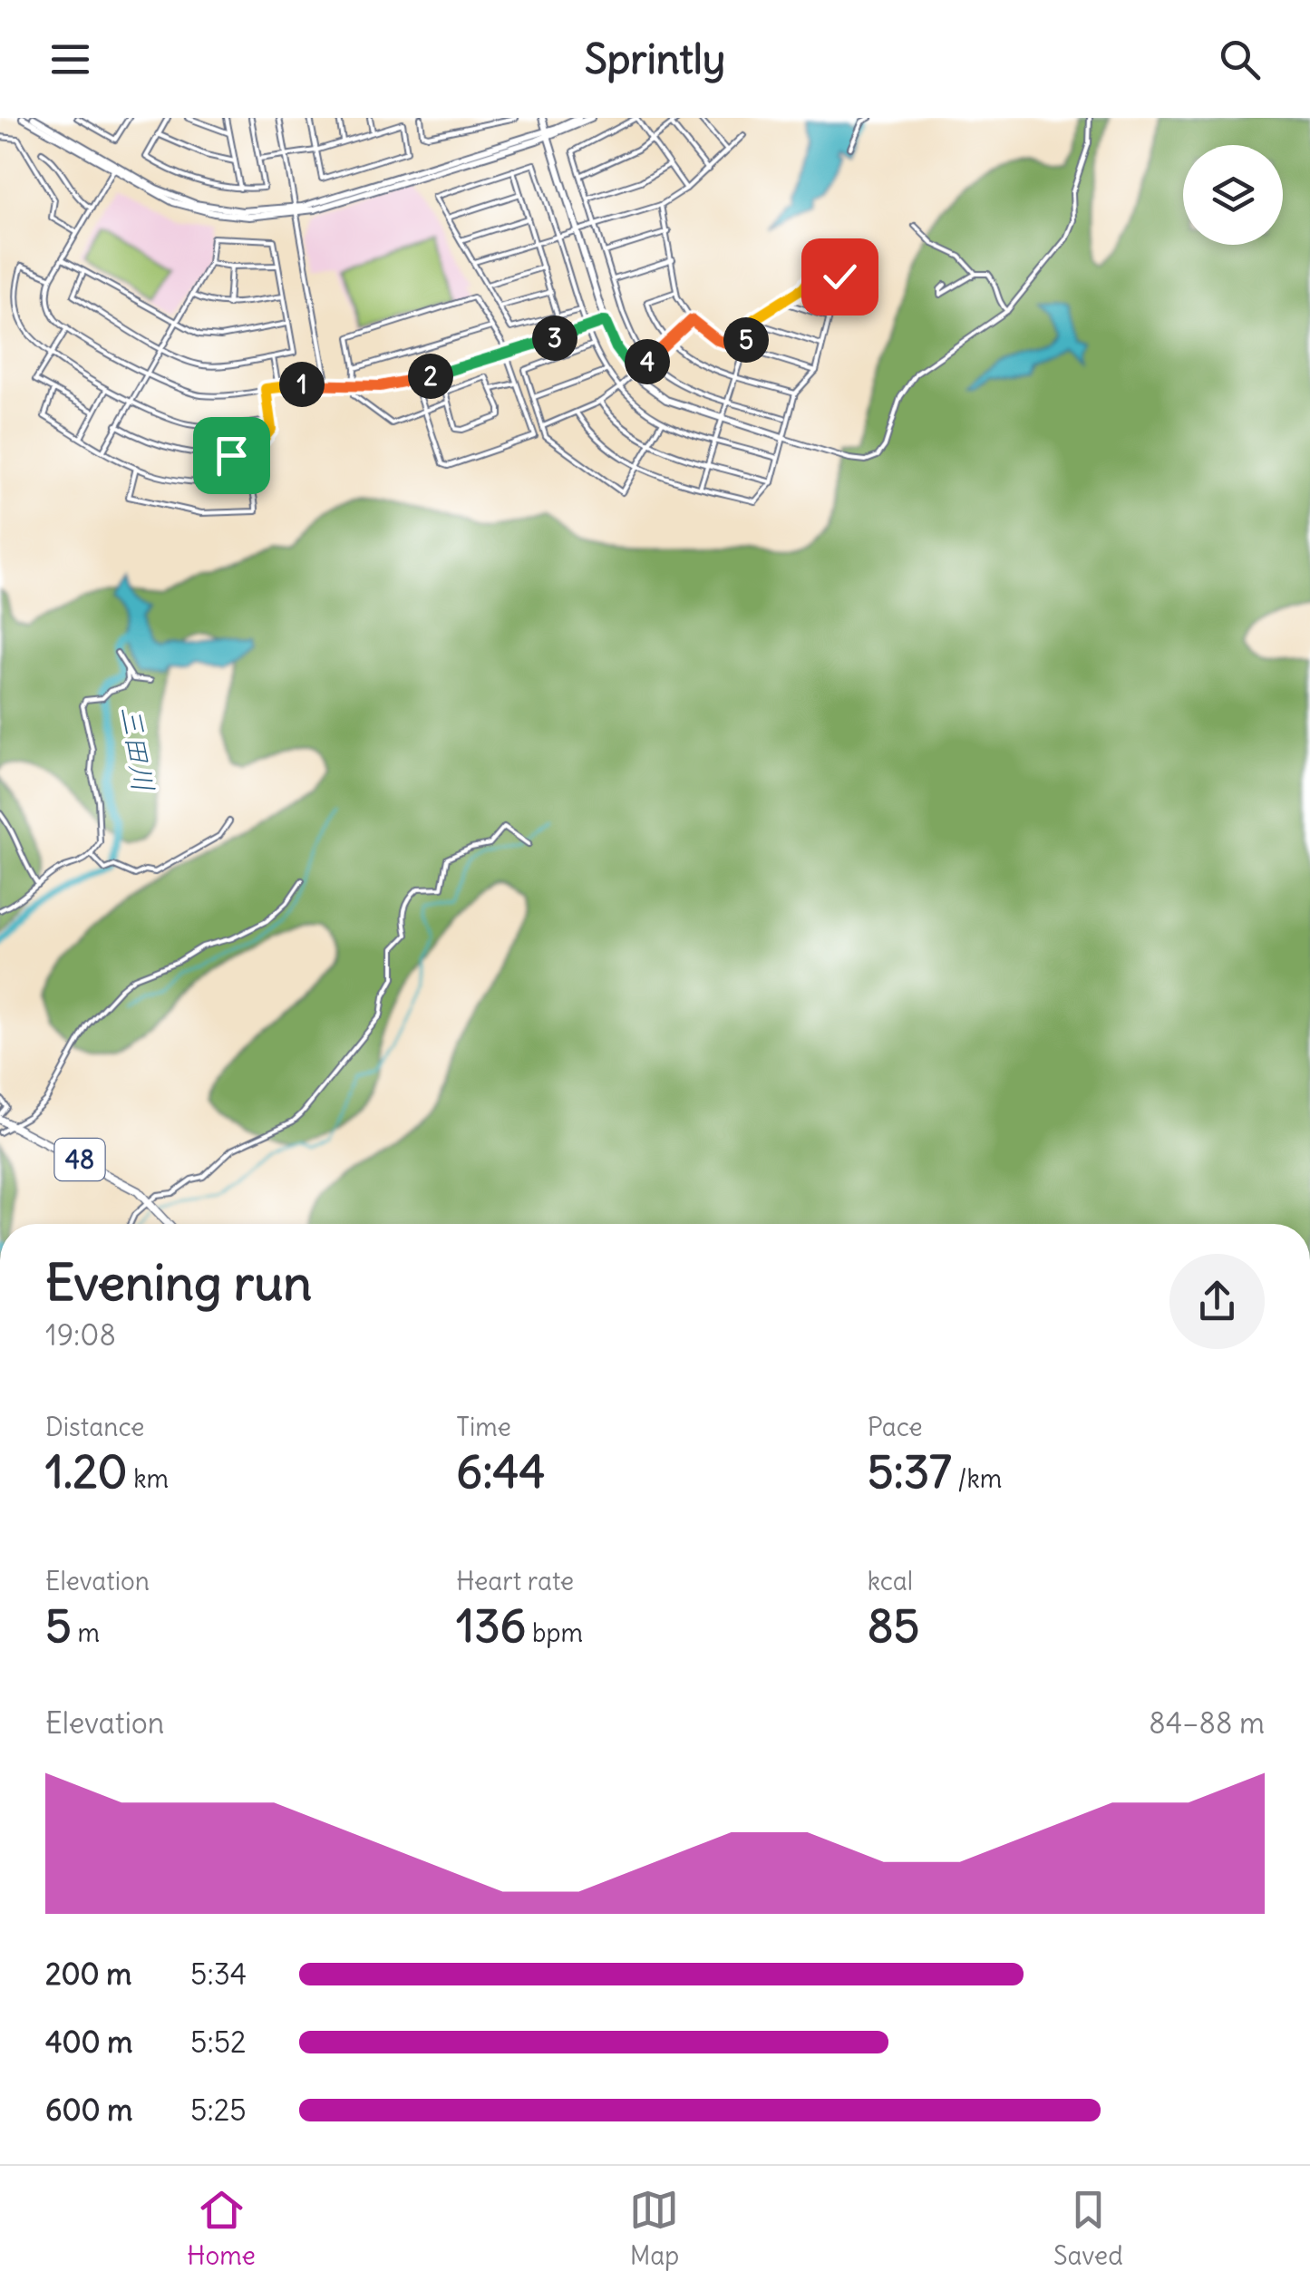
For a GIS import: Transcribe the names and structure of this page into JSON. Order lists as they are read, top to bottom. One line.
{"streets":{"main road":["48"]},"water":["三田川"],"page":{"header":"Sprintly","pins":["3","5","4","2","1"],"heading":["Evening run","19:08"],"stats":[["Distance","1.20 km"],["Time","6:44"],["Pace","5:37 /km"],["Elevation","5 m"],["Heart rate","136 bpm"],["kcal","85"]],"chart":["Elevation","84–88 m"],"list":[{"name":"200 m","note":"5:34"},{"name":"400 m","note":"5:52"},{"name":"600 m","note":"5:25"}],"tabs":["Home","Map","Saved"]}}
